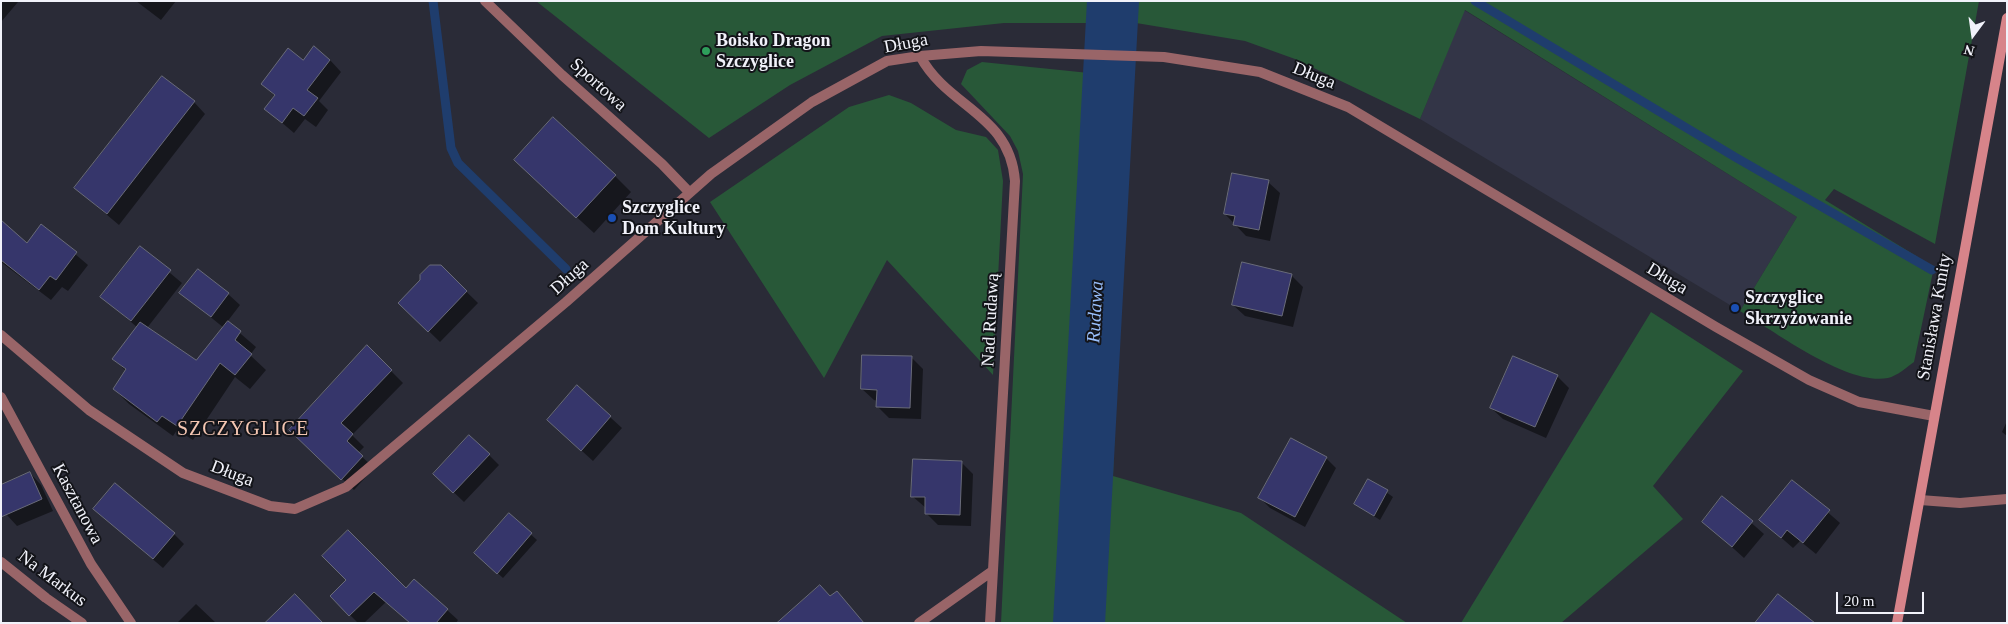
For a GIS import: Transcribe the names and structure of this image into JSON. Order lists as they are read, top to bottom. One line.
{"streets":{"main road":["Stanisława Kmity"],"street":["Długa","Sportowa","Nad Rudawą","Kasztanowa","Na Markus"]},"crossings":[["Długa","Sportowa"],["Długa","Stanisława Kmity"],["Długa","Nad Rudawą"]],"districts":["SZCZYGLICE"],"water":["Rudawa"],"places":["Boisko Dragon Szczyglice","Szczyglice Dom Kultury","Szczyglice Skrzyżowanie"],"scale_bar":"20 m","north":"bottom"}
